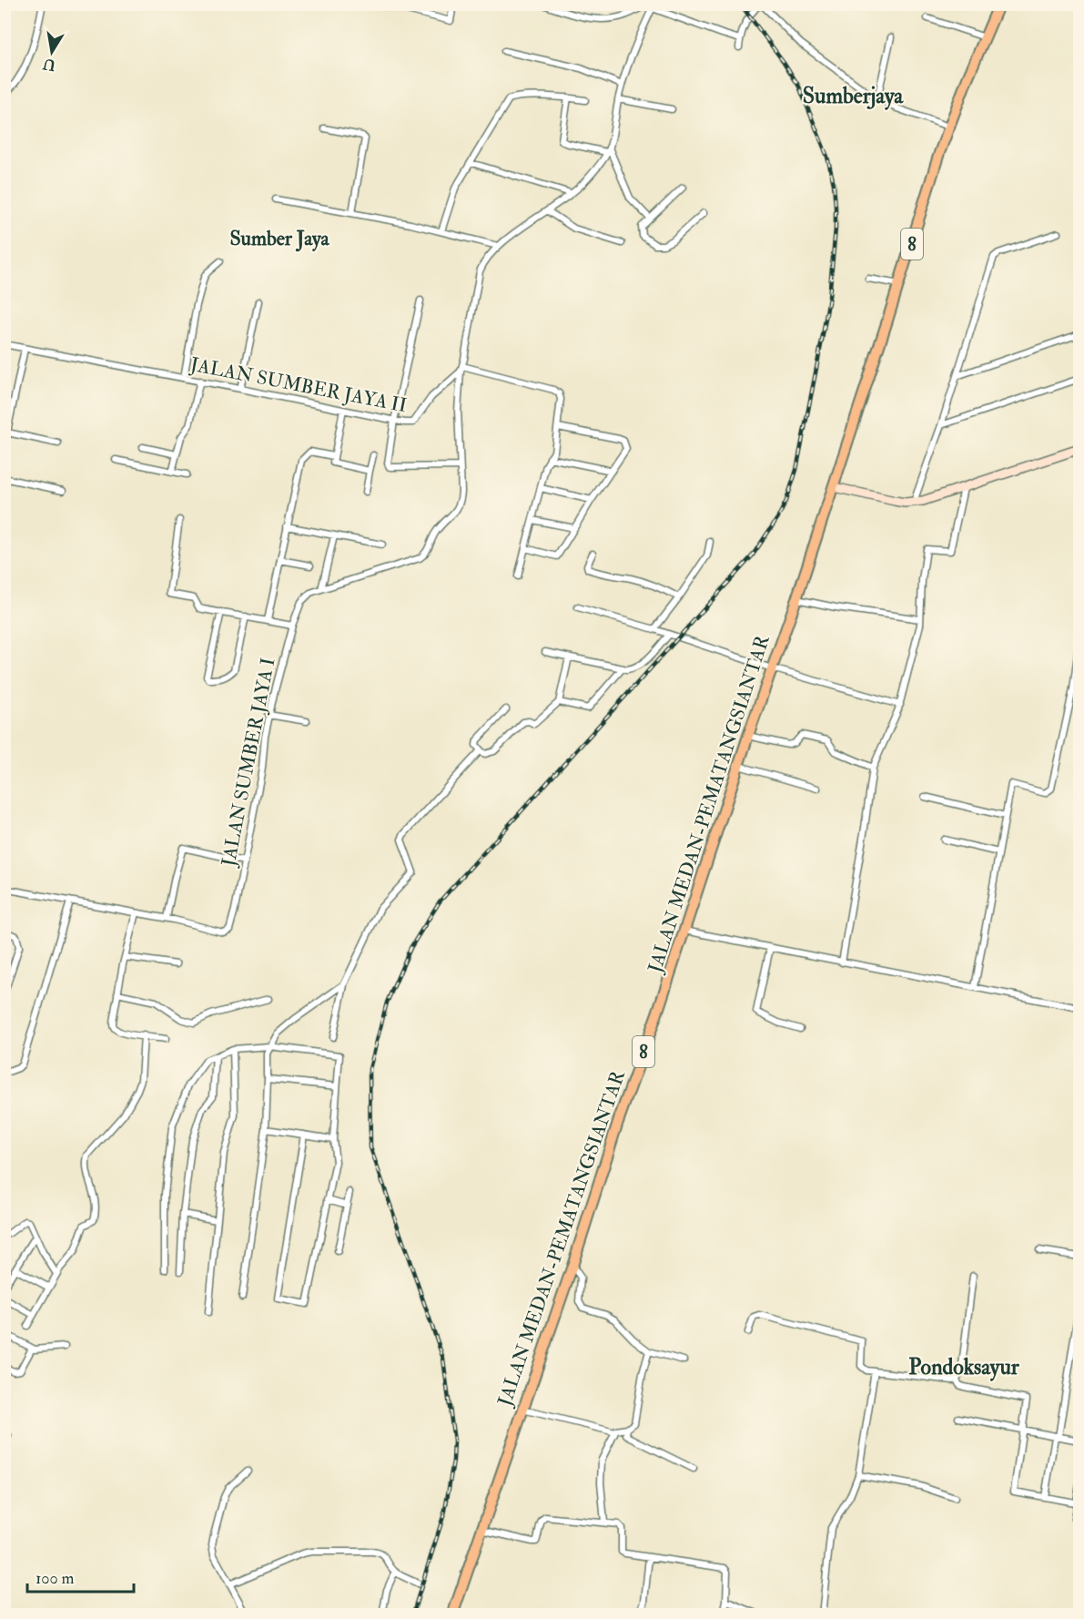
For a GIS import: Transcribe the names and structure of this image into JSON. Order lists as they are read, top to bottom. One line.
{"streets":{"highway":["8","JALAN MEDAN-PEMATANGSIANTAR"],"street":["JALAN SUMBER JAYA II","JALAN SUMBER JAYA I"]},"crossings":[["JALAN SUMBER JAYA II","JALAN SUMBER JAYA I"]],"districts":["Sumberjaya","Sumber Jaya","Pondoksayur"],"scale_bar":"100 m","north":"bottom"}
